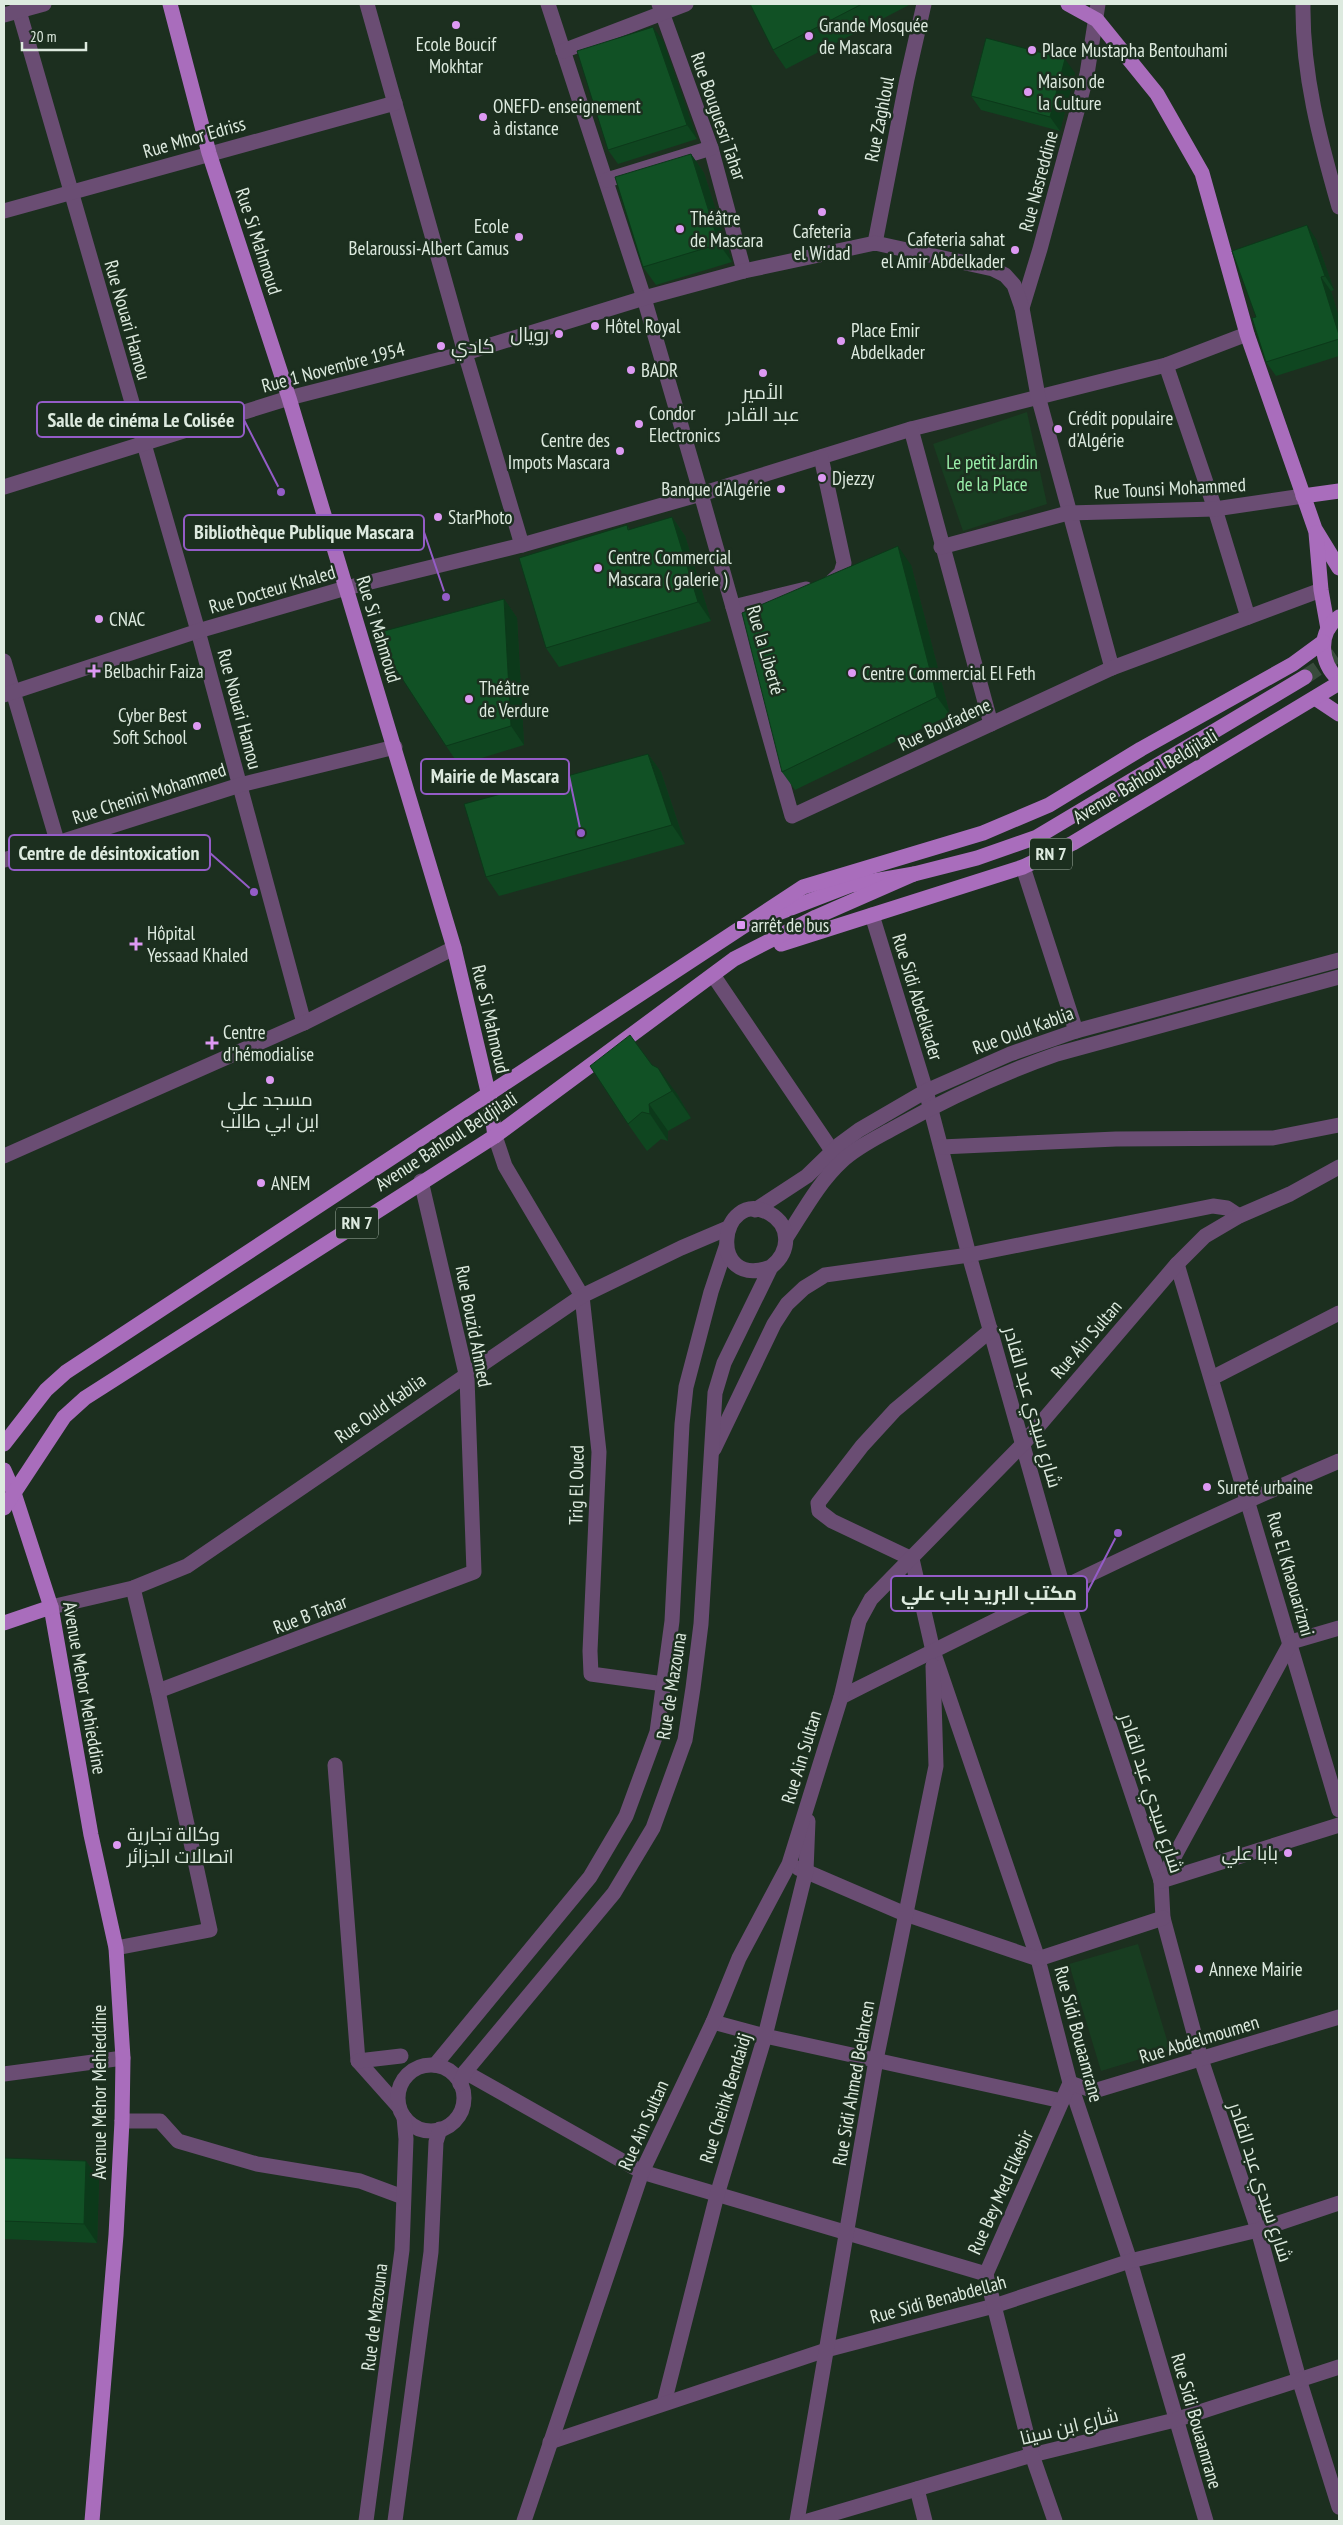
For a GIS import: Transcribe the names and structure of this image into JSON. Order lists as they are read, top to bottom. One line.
{"streets":{"main road":["Rue Si Mahmoud","Avenue Bahloul Beldjilali","RN 7","Avenue Mehor Mehieddine"],"street":["Rue Bouguesri Tahar","Rue Zaghloul","Rue Mhor Edriss","Rue Nasreddine","Rue Nouari Hamou","Rue 1 Novembre 1954","Rue Tounsi Mohammed","Rue Docteur Khaled","Rue la Liberté","Rue Boufadene","Rue Chenini Mohammed","Rue Sidi Abdelkader","Rue Ould Kablia","Rue Bouzid Ahmed","Rue Ain Sultan","شارع سيدي عبد القادر","Trig El Oued","Rue El Khaouarizmi","Rue B Tahar","Rue de Mazouna","Rue Sidi Bouaamrane","Rue Abdelmoumen","Rue Sidi Ahmed Belahcen","Rue Cheihk Bendaidj","Rue Bey Med Elkebir","Rue Sidi Benabdellah","شارع ابن سينا"]},"crossings":[["Rue Bouguesri Tahar","Rue 1 Novembre 1954"],["Rue Zaghloul","Rue 1 Novembre 1954"],["Rue Mhor Edriss","Rue Si Mahmoud"],["Rue Mhor Edriss","Rue Nouari Hamou"],["Rue Si Mahmoud","Rue 1 Novembre 1954"],["Rue Si Mahmoud","Rue Docteur Khaled"],["Rue Si Mahmoud","Avenue Bahloul Beldjilali"],["Rue Si Mahmoud","Rue Chenini Mohammed"],["Rue Nouari Hamou","Rue 1 Novembre 1954"],["Rue Nouari Hamou","Rue Docteur Khaled"],["Rue Nouari Hamou","Rue Chenini Mohammed"],["Rue 1 Novembre 1954","Rue la Liberté"],["Rue Docteur Khaled","Rue la Liberté"],["Rue la Liberté","Rue Boufadene"],["Avenue Bahloul Beldjilali","RN 7"],["Avenue Bahloul Beldjilali","Rue Sidi Abdelkader"],["Avenue Bahloul Beldjilali","Rue Bouzid Ahmed"],["Avenue Bahloul Beldjilali","Avenue Mehor Mehieddine"],["Rue Sidi Abdelkader","Rue Ould Kablia"],["Rue Sidi Abdelkader","شارع سيدي عبد القادر"],["Rue Ould Kablia","Rue Bouzid Ahmed"],["Rue Ould Kablia","شارع سيدي عبد القادر"],["Rue Ould Kablia","Trig El Oued"],["Rue Ould Kablia","Rue de Mazouna"],["Rue Ould Kablia","Avenue Mehor Mehieddine"],["Rue Bouzid Ahmed","Rue B Tahar"],["Rue Ain Sultan","شارع سيدي عبد القادر"],["Rue Ain Sultan","Rue El Khaouarizmi"],["Rue Ain Sultan","Rue Sidi Bouaamrane"],["Rue Ain Sultan","Rue Cheihk Bendaidj"],["Rue Ain Sultan","Rue Sidi Benabdellah"],["شارع سيدي عبد القادر","Rue Abdelmoumen"],["شارع سيدي عبد القادر","Rue Sidi Benabdellah"],["شارع سيدي عبد القادر","شارع ابن سينا"],["Trig El Oued","Rue de Mazouna"],["Rue Sidi Bouaamrane","Rue Abdelmoumen"],["Rue Sidi Bouaamrane","Rue Sidi Ahmed Belahcen"],["Rue Sidi Bouaamrane","Rue Bey Med Elkebir"],["Rue Sidi Bouaamrane","Rue Sidi Benabdellah"],["Rue Sidi Bouaamrane","شارع ابن سينا"],["Rue Abdelmoumen","Rue Bey Med Elkebir"],["Rue Sidi Ahmed Belahcen","Rue Sidi Benabdellah"],["Rue Cheihk Bendaidj","Rue Sidi Benabdellah"],["Rue Bey Med Elkebir","Rue Sidi Benabdellah"],["Rue Bey Med Elkebir","شارع ابن سينا"]],"parks":["Le petit Jardin de la Place"],"places":{"other":["Ecole Boucif Mokhtar","Grande Mosquée de Mascara","Place Mustapha Bentouhami","Maison de la Culture","ONEFD- enseignement à distance","Cafeteria el Widad","Théâtre de Mascara","Ecole Belaroussi-Albert Camus","Cafeteria sahat el Amir Abdelkader","Hôtel Royal","رويال","Place Emir Abdelkader","كادي","BADR","الأمير عبد القادر","Condor Electronics","Crédit populaire d'Algérie","Centre des Impots Mascara","Djezzy","Banque d'Algérie","Salle de cinéma Le Colisée","StarPhoto","Centre Commercial Mascara ( galerie )","Bibliothèque Publique Mascara","CNAC","Centre Commercial El Feth","Théâtre de Verdure","Cyber Best Soft School","Mairie de Mascara","Centre de désintoxication","مسجد علي اين ابي طالب","ANEM","Sureté urbaine","مكتب البريد باب علي","وكالة تجارية اتصالات الجزائر","بابا علي","Annexe Mairie"],"health":["Belbachir Faiza","Hôpital Yessaad Khaled","Centre d'hémodialise"],"transit":["arrêt de bus"]},"scale_bar":"20 m"}
